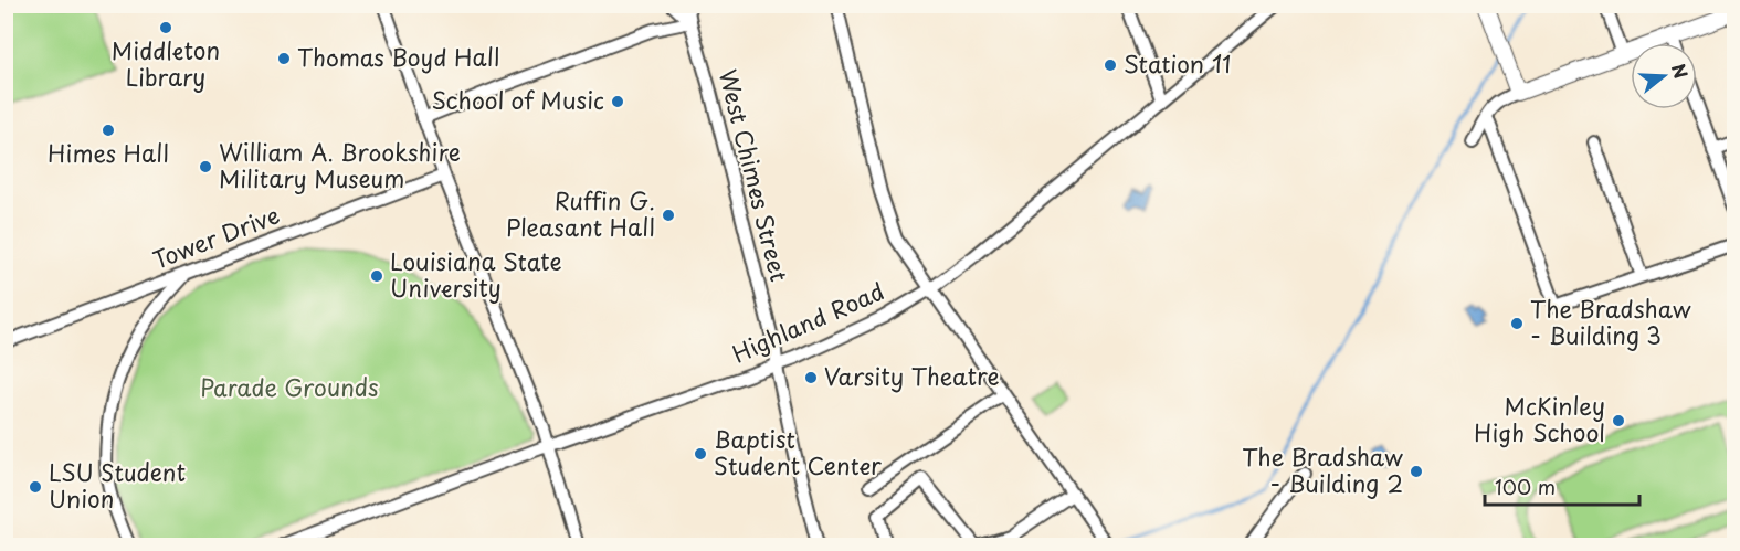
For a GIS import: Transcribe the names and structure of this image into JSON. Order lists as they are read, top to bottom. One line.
{"streets":{"street":["West Chimes Street","Tower Drive","Highland Road"]},"crossings":[["West Chimes Street","Highland Road"]],"parks":["Parade Grounds"],"places":["Middleton Library","Thomas Boyd Hall","Station 11","School of Music","Himes Hall","William A. Brookshire Military Museum","Ruffin G. Pleasant Hall","Louisiana State University","The Bradshaw - Building 3","Varsity Theatre","McKinley High School","Baptist Student Center","The Bradshaw - Building 2","LSU Student Union"],"scale_bar":"100 m","north":"right"}
